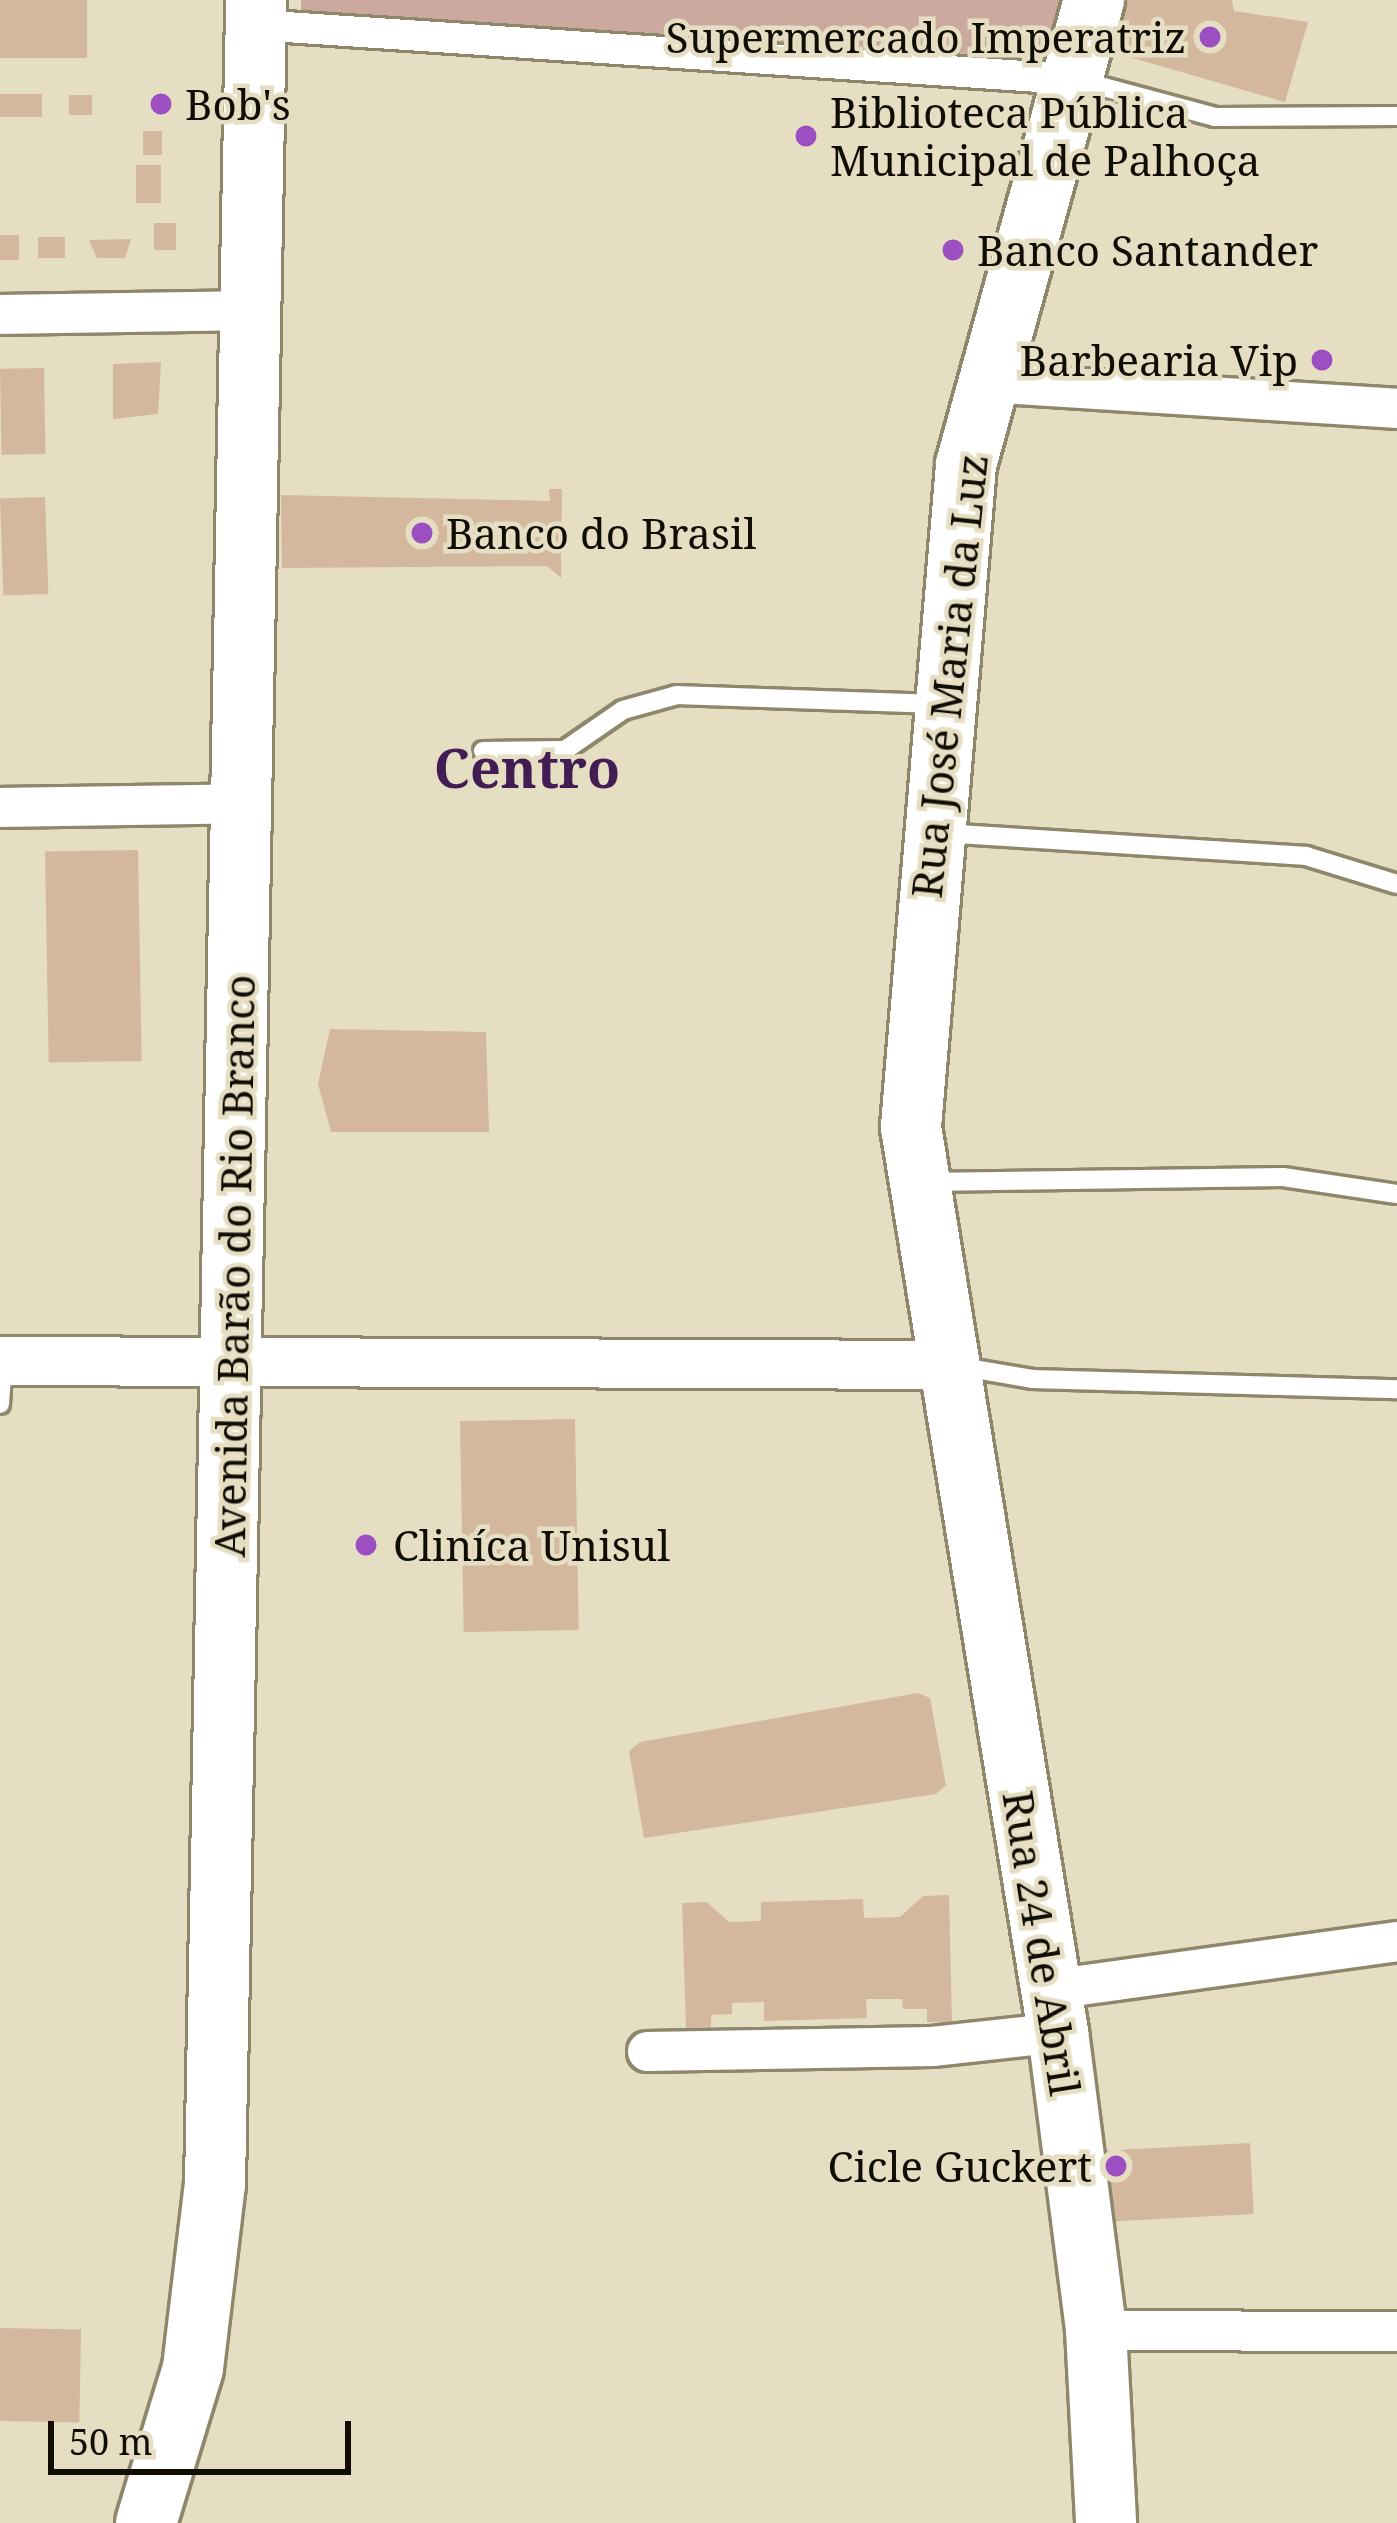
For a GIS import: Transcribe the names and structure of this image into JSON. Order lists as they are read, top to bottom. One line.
{"streets":{"main road":["Rua José Maria da Luz","Avenida Barão do Rio Branco","Rua 24 de Abril"]},"crossings":[["Rua José Maria da Luz","Rua 24 de Abril"]],"districts":["Centro"],"places":["Supermercado Imperatriz","Bob's","Biblioteca Pública Municipal de Palhoça","Banco Santander","Barbearia Vip","Banco do Brasil","Cliníca Unisul","Cicle Guckert"],"scale_bar":"50 m"}
